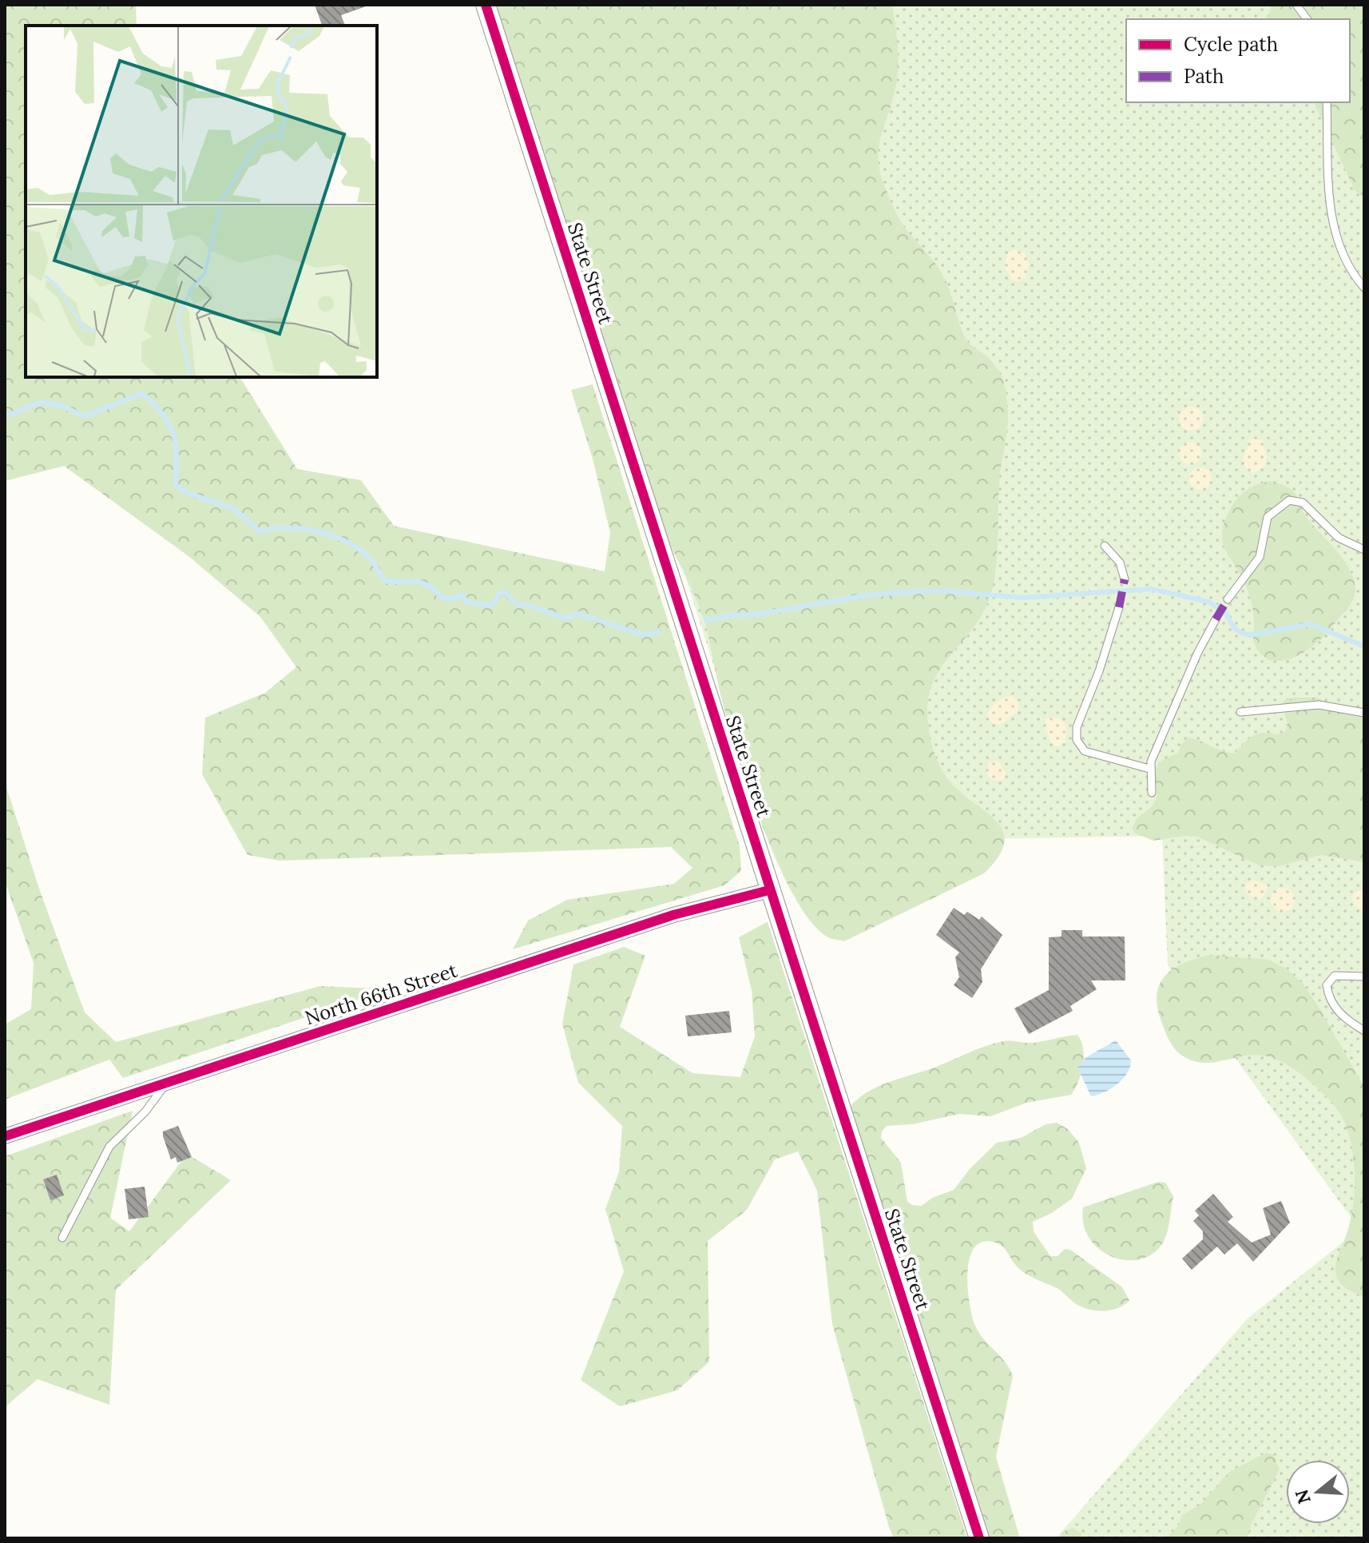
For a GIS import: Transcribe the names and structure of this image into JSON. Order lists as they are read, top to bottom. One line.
{"streets":{"street":["State Street","North 66th Street"]},"crossings":[["State Street","North 66th Street"]],"legend":["Cycle path","Path"],"north":"left"}
